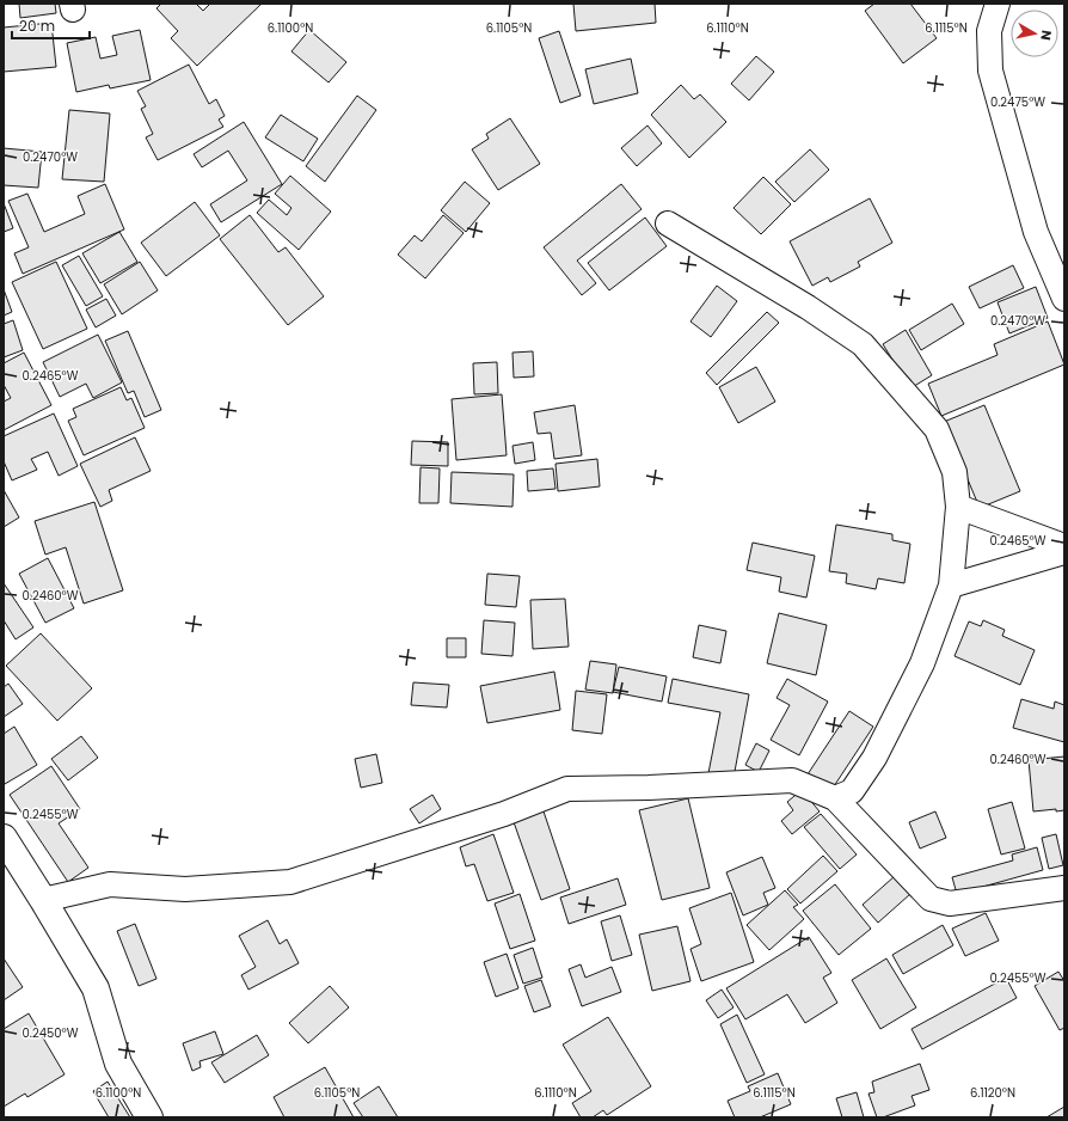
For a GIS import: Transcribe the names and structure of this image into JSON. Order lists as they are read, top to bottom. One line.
{"scale_bar":"20 m","north":"right","coordinates":["6.1100°N","6.1105°N","6.1110°N","6.1115°N","0.2475°W","0.2470°W","0.2465°W","0.2460°W","0.2455°W","0.2450°W","6.1120°N"]}
